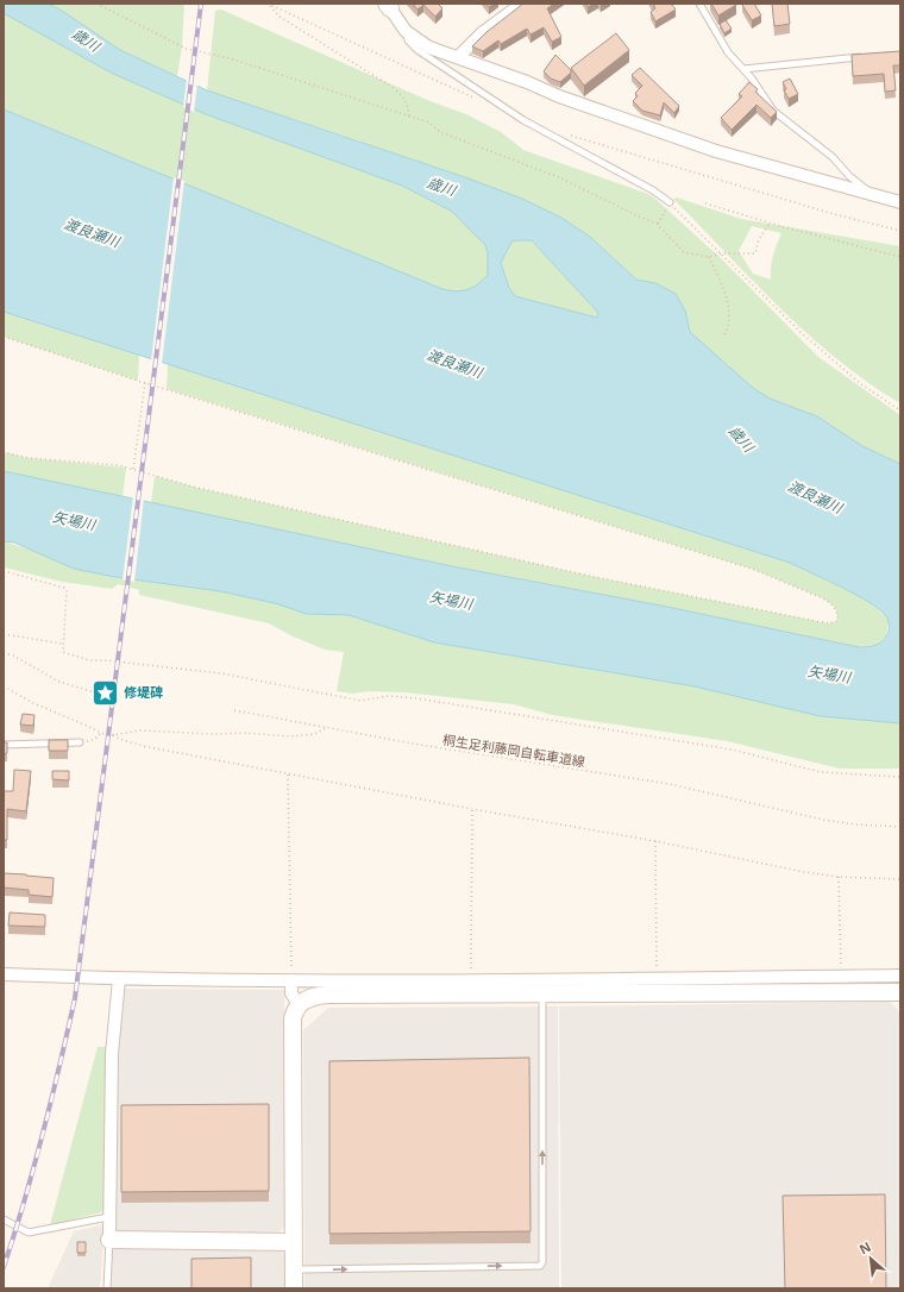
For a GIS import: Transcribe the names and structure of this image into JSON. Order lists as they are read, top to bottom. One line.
{"streets":{"path":["桐生足利藤岡自転車道線"]},"water":["歳川","渡良瀬川","矢場川"],"places":{"place":["修堤碑"]},"north":"top left"}
